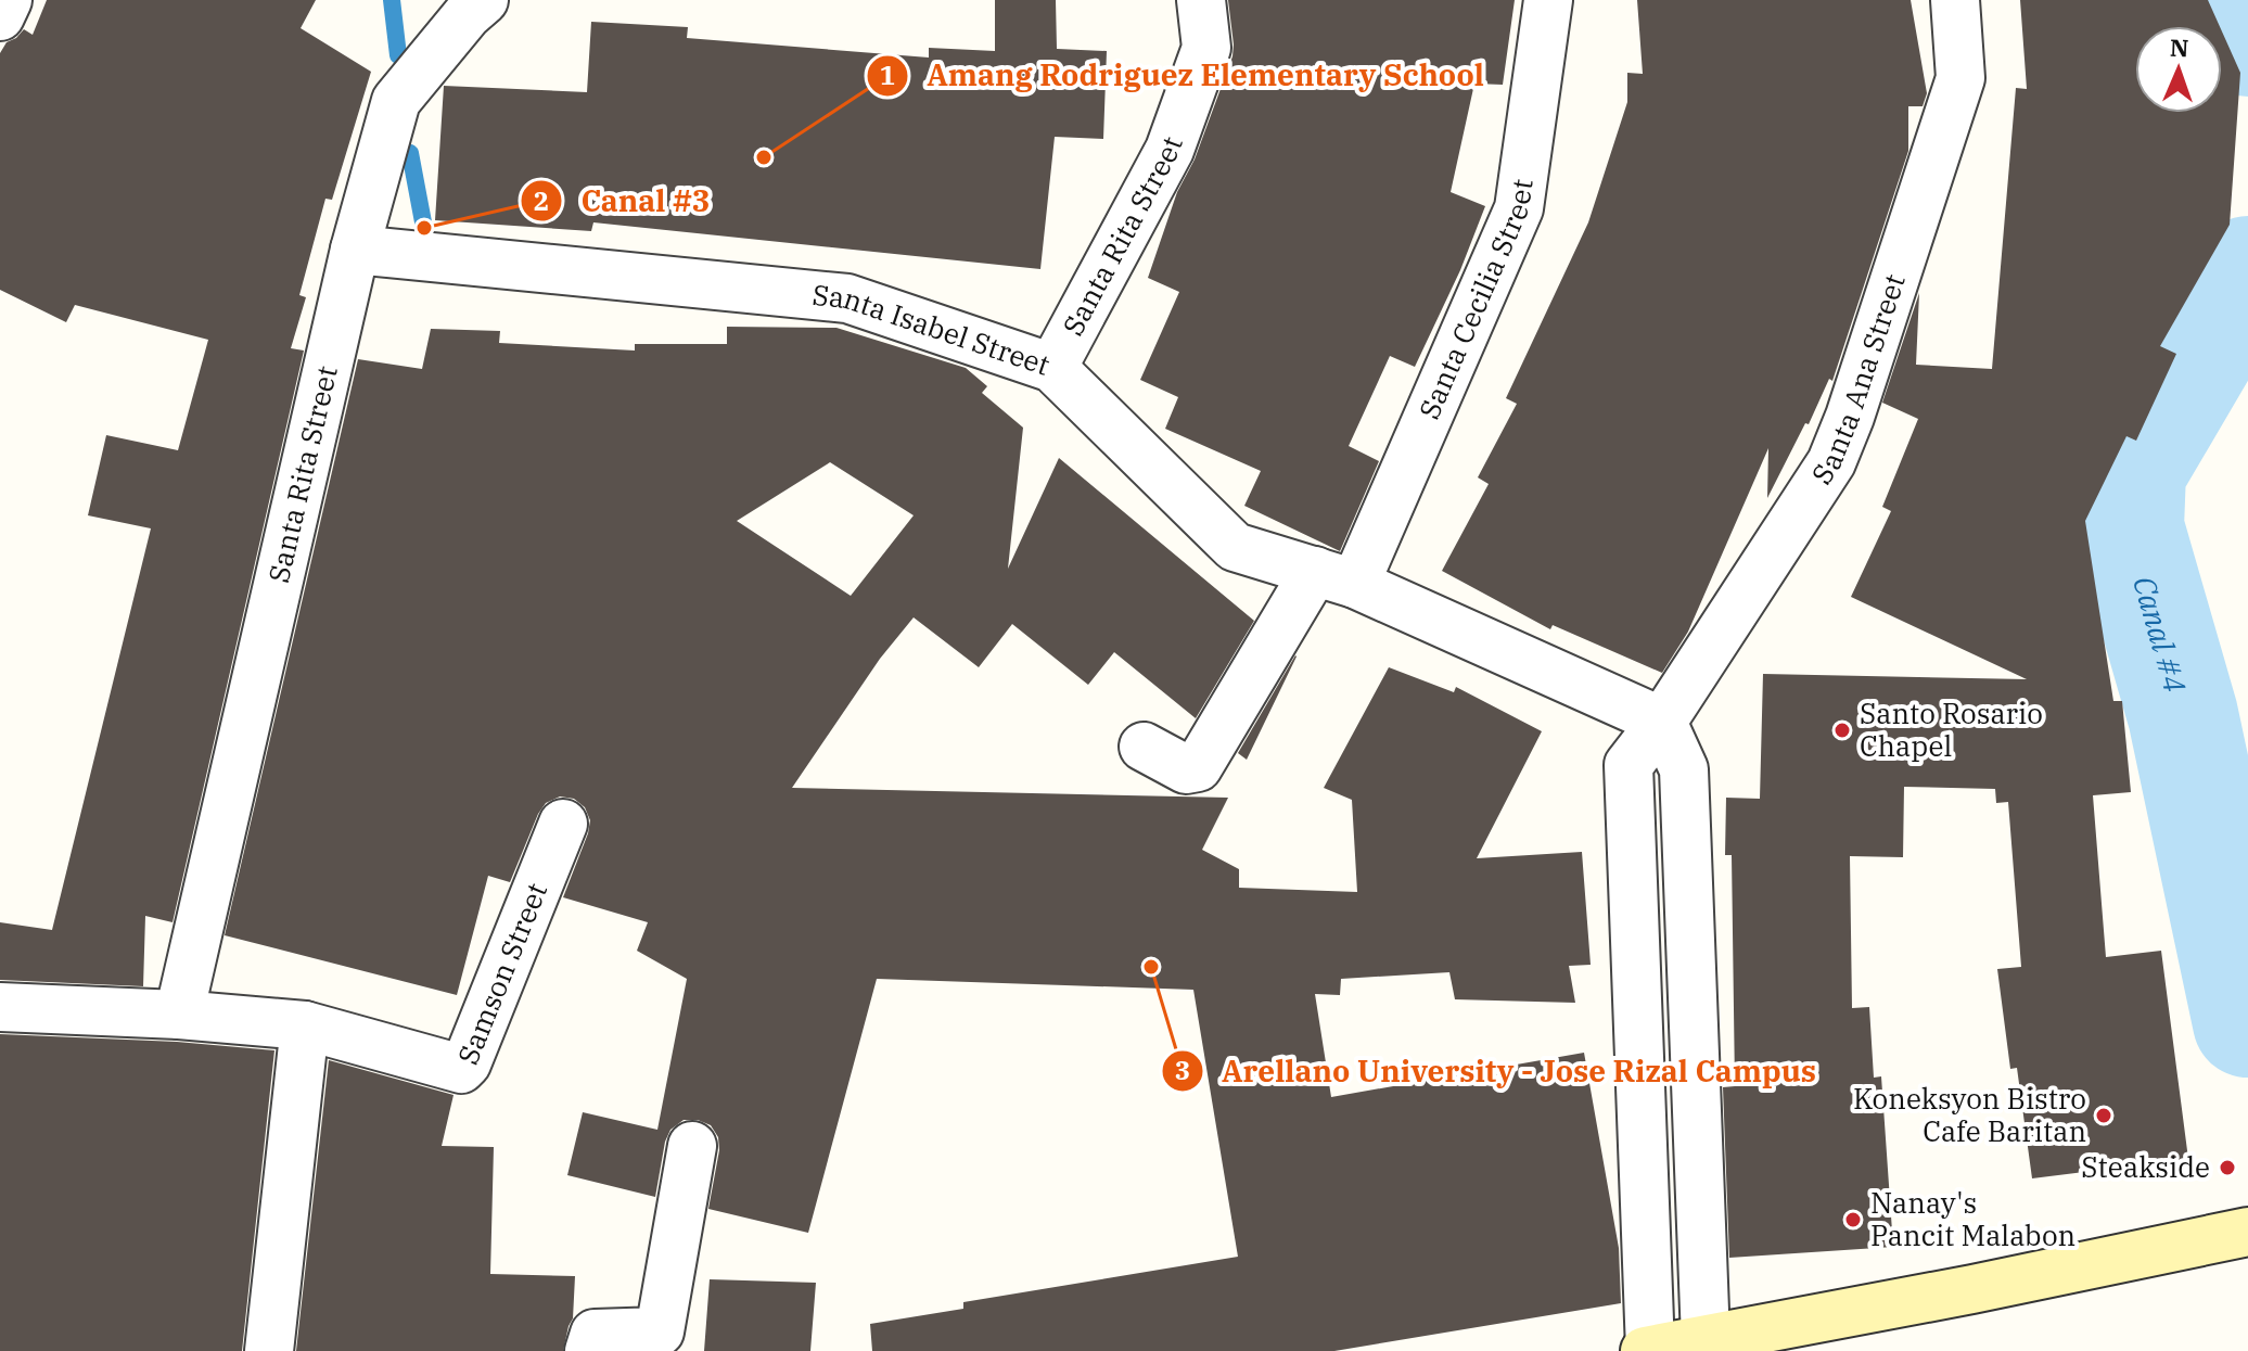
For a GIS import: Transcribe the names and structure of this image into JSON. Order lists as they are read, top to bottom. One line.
{"streets":{"street":["Santa Rita Street","Santa Cecilia Street","Santa Isabel Street","Santa Ana Street","Samson Street"]},"crossings":[["Santa Rita Street","Santa Isabel Street"],["Santa Rita Street","Samson Street"],["Santa Cecilia Street","Santa Isabel Street"],["Santa Isabel Street","Santa Ana Street"]],"water":["Canal #4"],"places":["Amang Rodriguez Elementary School","Canal #3","Santo Rosario Chapel","Arellano University - Jose Rizal Campus","Koneksyon Bistro Cafe Baritan","Steakside","Nanay's Pancit Malabon"],"north":"top"}
